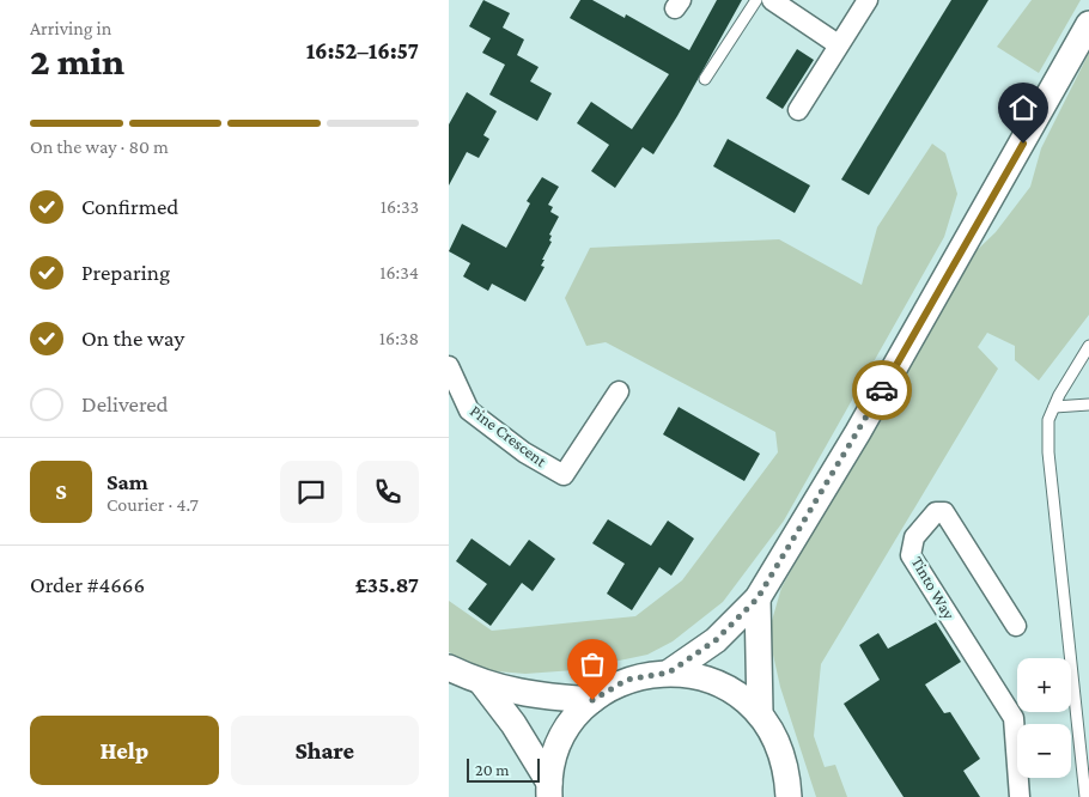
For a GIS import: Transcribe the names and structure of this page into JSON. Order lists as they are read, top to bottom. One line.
{"streets":{"street":["Pine Crescent","Tinto Way"]},"scale_bar":"20 m","page":{"heading":["2 min","Arriving in","16:52–16:57"],"panel":["Sam","Courier · 4.7","Order #4666","£35.87"],"bar":"On the way · 80 m","list":[["Confirmed","16:33"],["Preparing","16:34"],["On the way","16:38"],"Delivered"],"round":"S","map_buttons":["+","−"],"buttons":["Help","Share"],"scale":"20 m"}}
